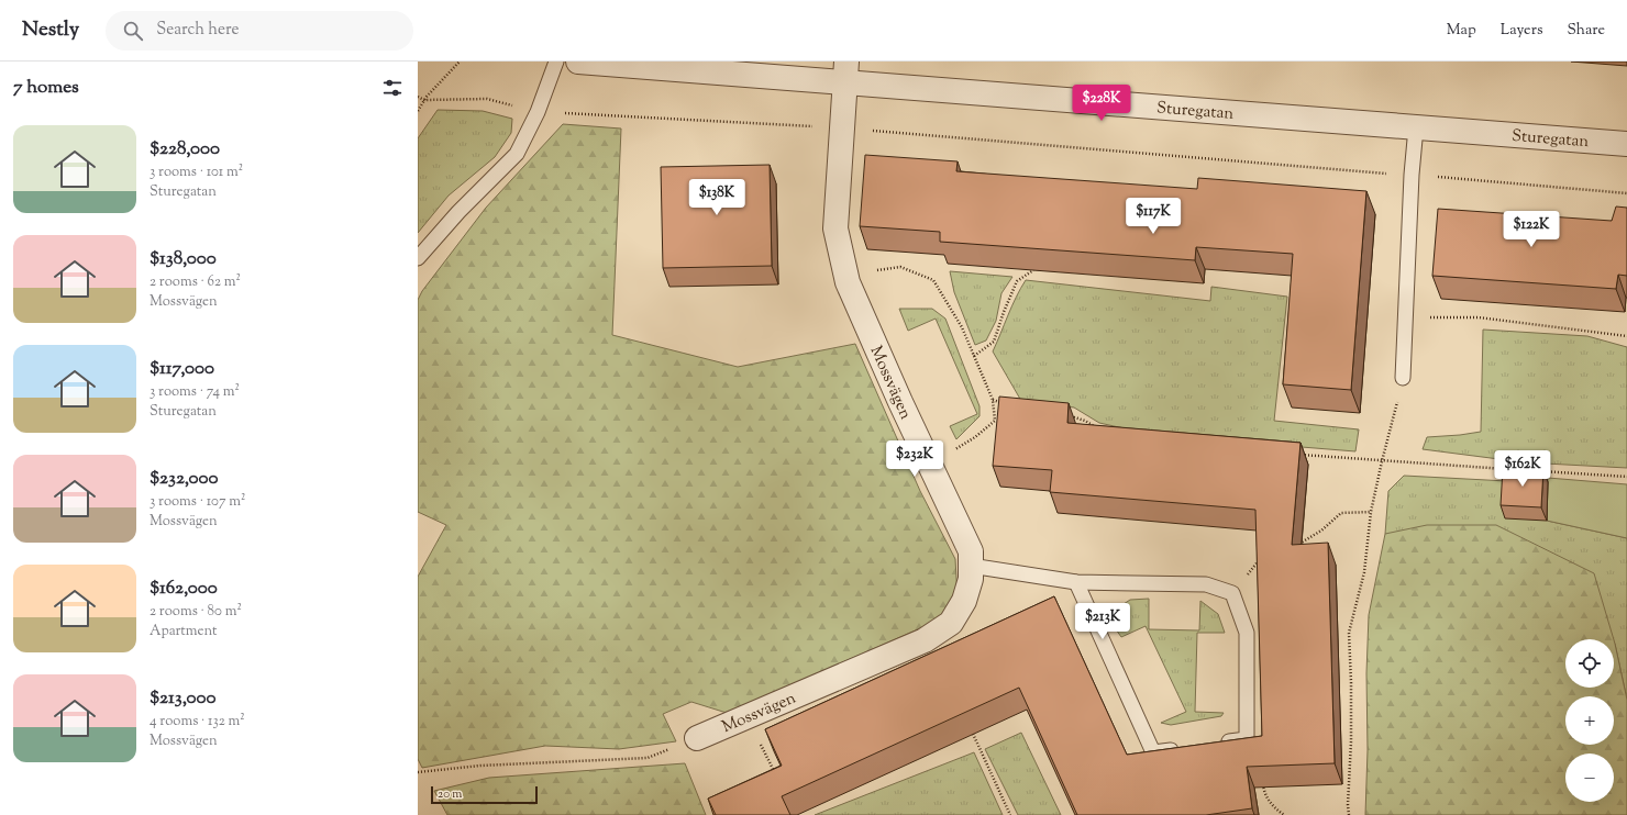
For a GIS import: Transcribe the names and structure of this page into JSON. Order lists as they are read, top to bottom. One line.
{"streets":{"street":["Sturegatan","Mossvägen"]},"crossings":[["Sturegatan","Mossvägen"]],"scale_bar":"20 m","page":{"header":"Nestly","search":"Search here","nav":["Map","Layers","Share"],"heading":"7 homes","price":["$228K","$138K","$117K","$122K","$232K","$162K","$213K"],"list":[{"name":"$228,000","note":"3 rooms · 101 m² · Sturegatan"},{"name":"$138,000","note":"2 rooms · 62 m² · Mossvägen"},{"name":"$117,000","note":"3 rooms · 74 m² · Sturegatan"},{"name":"$232,000","note":"3 rooms · 107 m² · Mossvägen"},{"name":"$162,000","note":"2 rooms · 80 m² · Apartment"},{"name":"$213,000","note":"4 rooms · 132 m² · Mossvägen"}],"map_buttons":["+","−"],"scale":"20 m"}}
